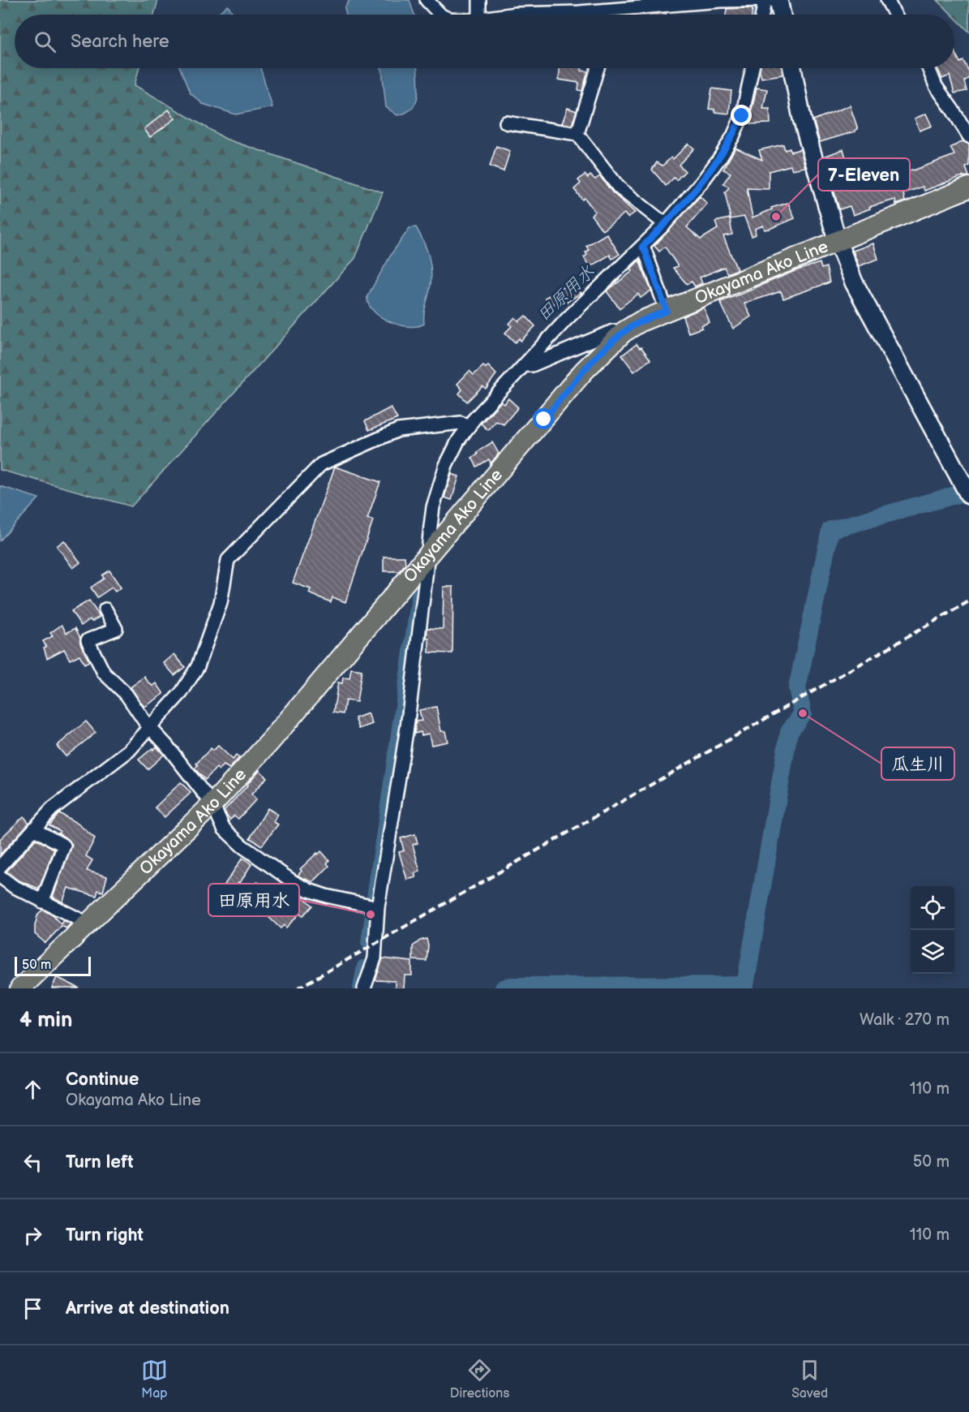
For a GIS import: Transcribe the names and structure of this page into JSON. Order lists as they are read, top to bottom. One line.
{"streets":{"main road":["Okayama Ako Line"]},"water":["田原用水"],"places":["7-Eleven","瓜生川","田原用水"],"scale_bar":"50 m","page":{"search":"Search here","scale":"50 m","heading":["4 min","Walk · 270 m"],"list":[["Continue","Okayama Ako Line","110 m"],["Turn left","50 m"],["Turn right","110 m"],"Arrive at destination"],"nav":["Map","Directions","Saved"]}}
